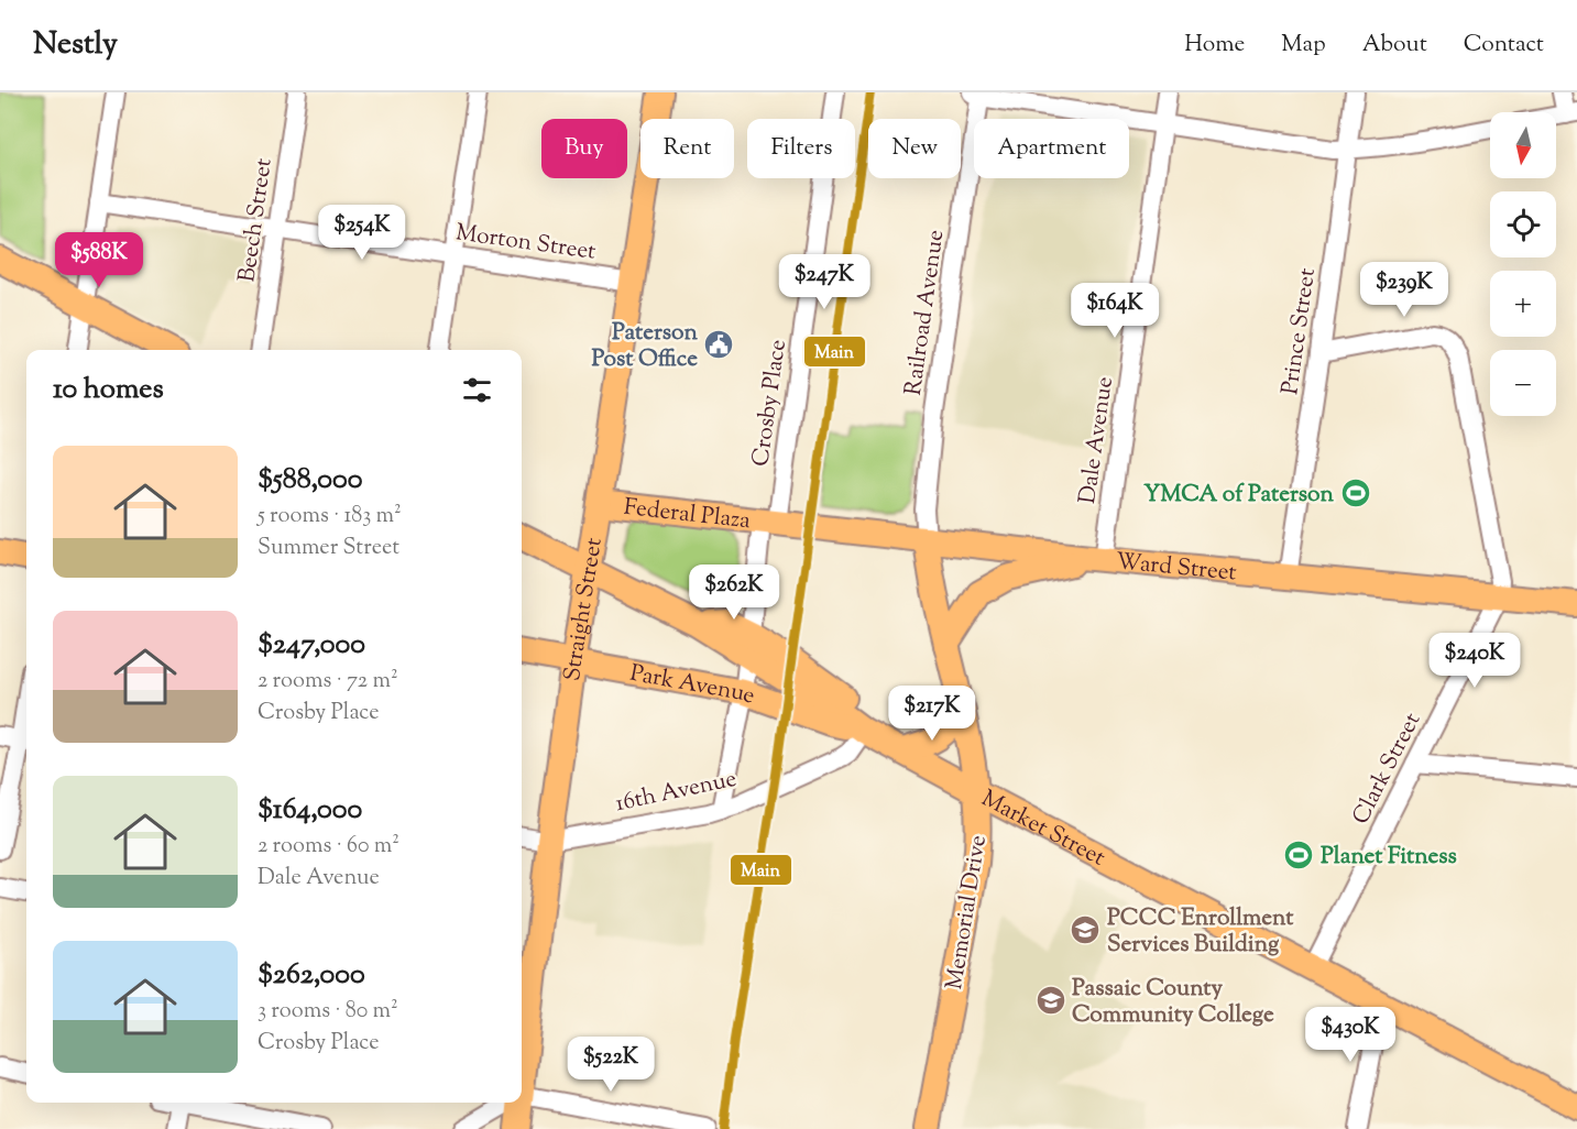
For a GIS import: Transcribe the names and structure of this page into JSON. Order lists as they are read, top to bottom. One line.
{"streets":{"main road":["Federal Plaza","Ward Street","Straight Street","Park Avenue","Market Street","Memorial Drive"],"street":["Beech Street","Morton Street","Railroad Avenue","Prince Street","Crosby Place","Dale Avenue","Clark Street","16th Avenue"]},"crossings":[["Beech Street","Morton Street"],["Morton Street","Straight Street"],["Railroad Avenue","Ward Street"],["Railroad Avenue","Memorial Drive"],["Prince Street","Ward Street"],["Prince Street","Clark Street"],["Crosby Place","Federal Plaza"],["Crosby Place","Ward Street"],["Crosby Place","Park Avenue"],["Crosby Place","16th Avenue"],["Crosby Place","Market Street"],["Dale Avenue","Ward Street"],["Federal Plaza","Ward Street"],["Federal Plaza","Straight Street"],["Ward Street","Clark Street"],["Ward Street","Memorial Drive"],["Straight Street","Park Avenue"],["Straight Street","16th Avenue"],["Straight Street","Market Street"],["Park Avenue","16th Avenue"],["Park Avenue","Market Street"],["Clark Street","Market Street"],["16th Avenue","Market Street"],["Market Street","Memorial Drive"]],"places":{"public building":["Paterson Post Office"],"sports":["YMCA of Paterson","Planet Fitness"],"school or university":["PCCC Enrollment Services Building","Passaic County Community College"]},"lines":["transit line Main"],"north":"bottom","page":{"header":"Nestly","nav":["Home","Map","About","Contact"],"map_buttons":["+","−"],"chip":["Buy","Rent","Filters","New","Apartment"],"price":["$254K","$588K","$247K","$239K","$164K","$262K","$240K","$217K","$430K","$522K"],"heading":"10 homes","list":[{"name":"$588,000","note":"5 rooms · 183 m² · Summer Street"},{"name":"$247,000","note":"2 rooms · 72 m² · Crosby Place"},{"name":"$164,000","note":"2 rooms · 60 m² · Dale Avenue"},{"name":"$262,000","note":"3 rooms · 80 m² · Crosby Place"}]}}
